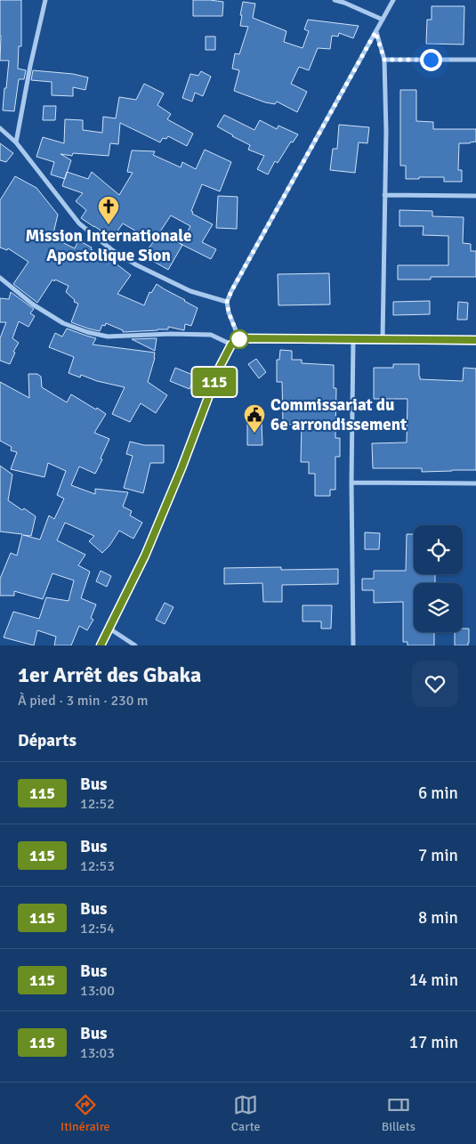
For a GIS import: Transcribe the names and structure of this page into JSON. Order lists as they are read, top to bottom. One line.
{"places":{"church":["Mission Internationale Apostolique Sion"],"public building":["Commissariat du 6e arrondissement"]},"lines":["bus line 115"],"page":{"on_map":"115","heading":[["1er Arrêt des Gbaka","À pied · 3 min · 230 m"],"Départs"],"list":[{"mark":"115","name":"Bus","note":"12:52","value":"6 min"},{"mark":"115","name":"Bus","note":"12:53","value":"7 min"},{"mark":"115","name":"Bus","note":"12:54","value":"8 min"},{"mark":"115","name":"Bus","note":"13:00","value":"14 min"},{"mark":"115","name":"Bus","note":"13:03","value":"17 min"}],"tabs":["Itinéraire","Carte","Billets"]}}
